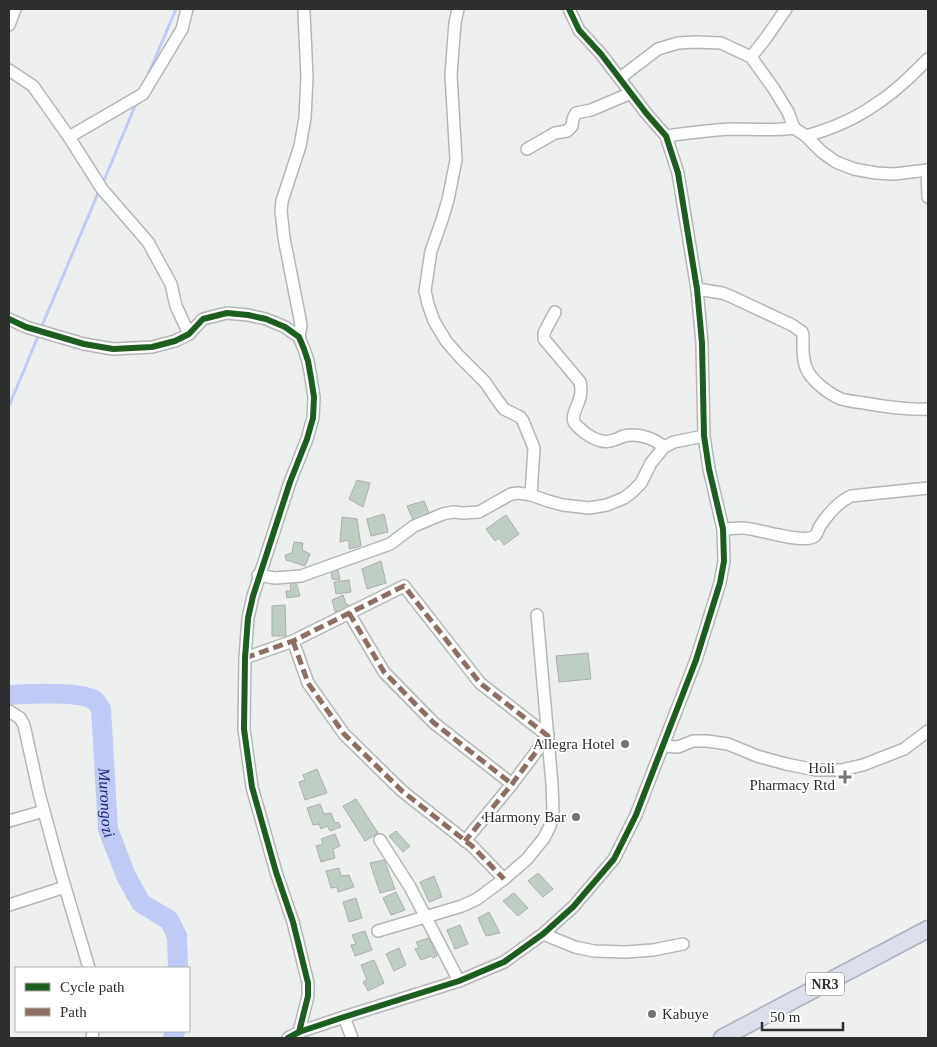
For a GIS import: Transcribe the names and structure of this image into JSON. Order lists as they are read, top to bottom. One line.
{"streets":{"highway":["NR3"]},"water":["Murongozi"],"places":{"other":["Allegra Hotel","Harmony Bar","Kabuye"],"health":["Holi Pharmacy Rtd"]},"legend":["Cycle path","Path"],"scale_bar":"50 m"}
